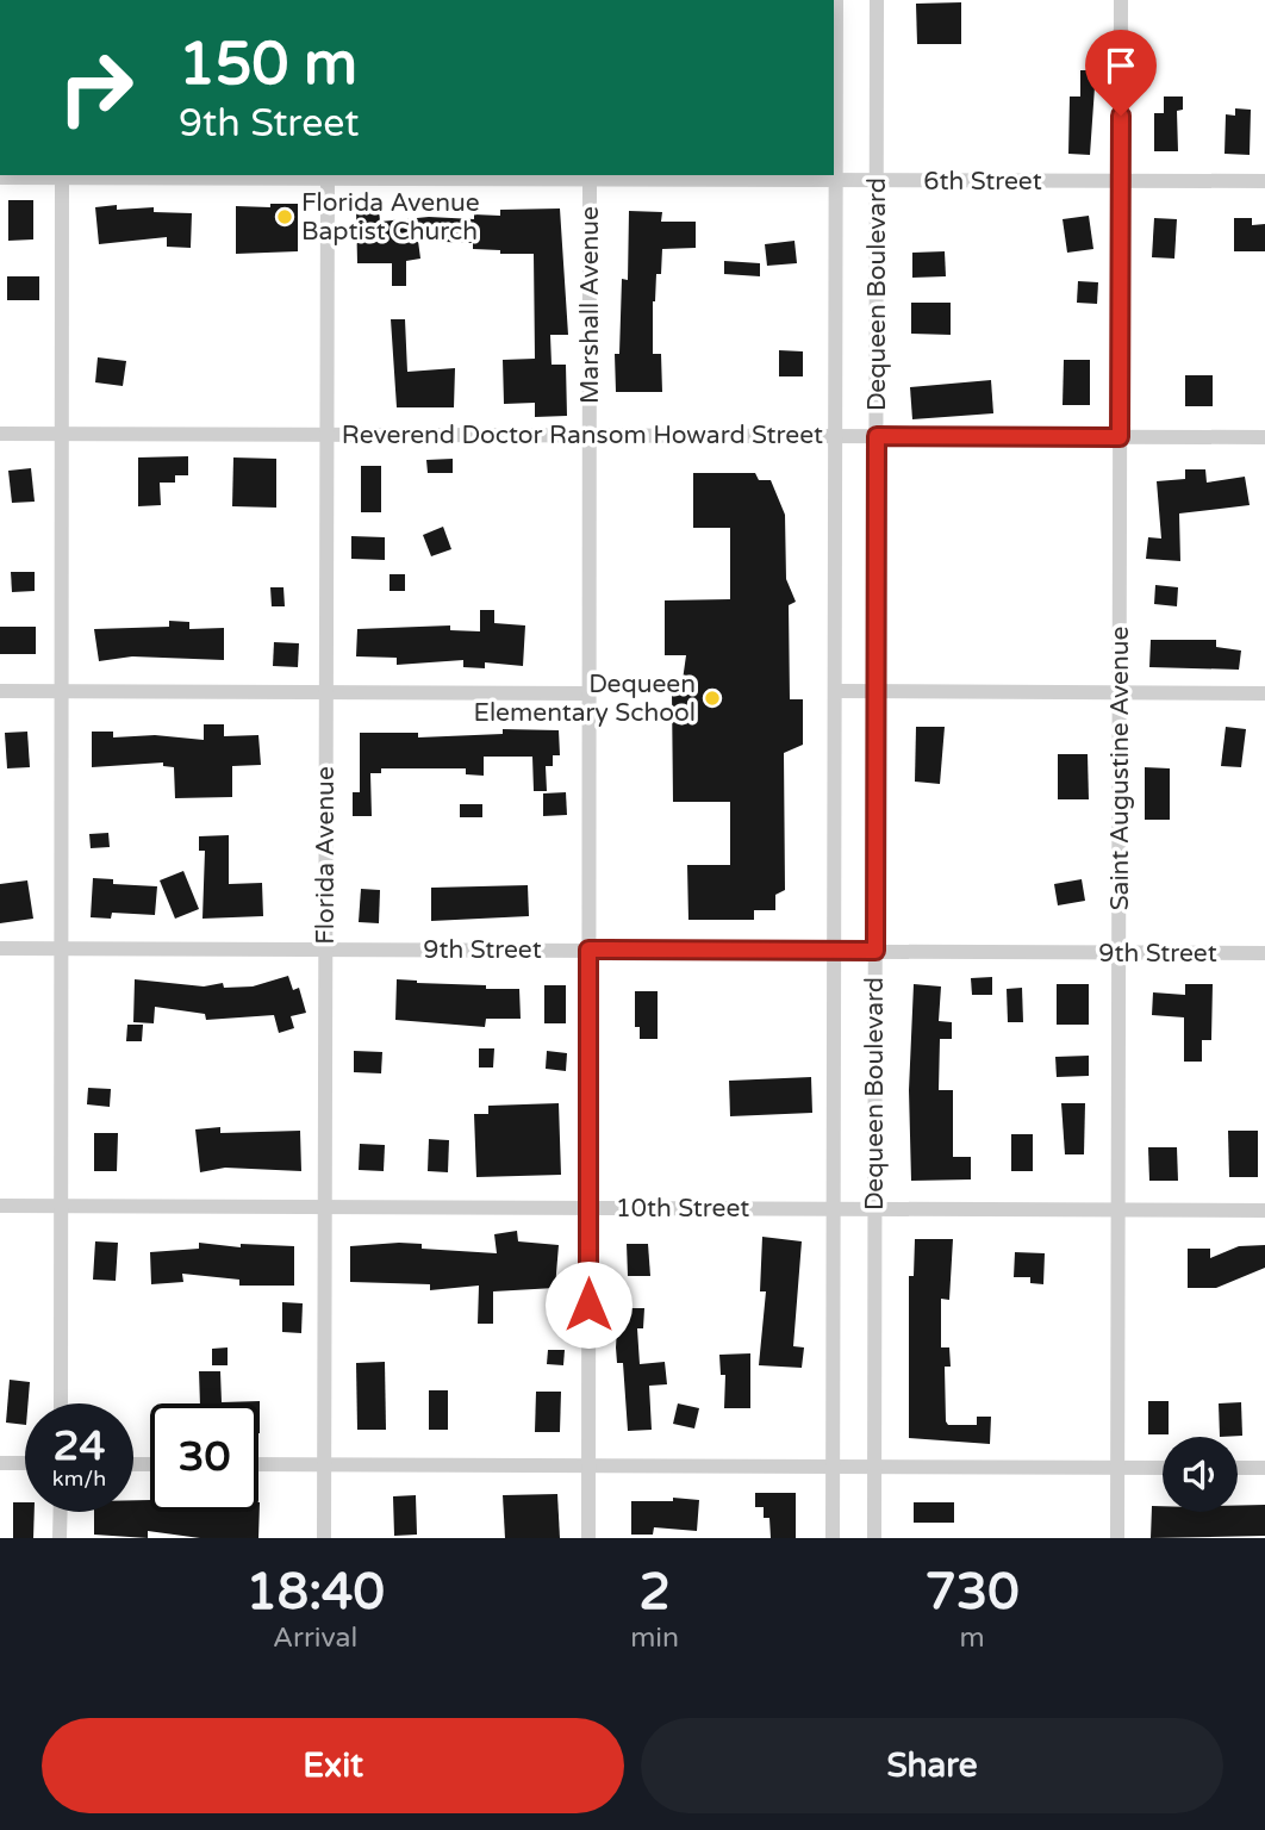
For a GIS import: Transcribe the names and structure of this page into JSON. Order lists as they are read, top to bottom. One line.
{"streets":{"street":["6th Street","Dequeen Boulevard","Marshall Avenue","Reverend Doctor Ransom Howard Street","Saint Augustine Avenue","Florida Avenue","9th Street","10th Street"]},"crossings":[["6th Street","Dequeen Boulevard"],["6th Street","Marshall Avenue"],["6th Street","Saint Augustine Avenue"],["6th Street","Florida Avenue"],["Dequeen Boulevard","Reverend Doctor Ransom Howard Street"],["Dequeen Boulevard","9th Street"],["Dequeen Boulevard","10th Street"],["Marshall Avenue","Reverend Doctor Ransom Howard Street"],["Marshall Avenue","9th Street"],["Marshall Avenue","10th Street"],["Reverend Doctor Ransom Howard Street","Saint Augustine Avenue"],["Reverend Doctor Ransom Howard Street","Florida Avenue"],["Saint Augustine Avenue","9th Street"],["Saint Augustine Avenue","10th Street"],["Florida Avenue","9th Street"],["Florida Avenue","10th Street"]],"places":["Florida Avenue Baptist Church","Dequeen Elementary School"],"page":{"turn":["150 m","9th Street"],"speed":"24 km/h","limit":"30","eta":["18:40","Arrival","2","min","730","m"],"buttons":["Exit","Share"]}}
